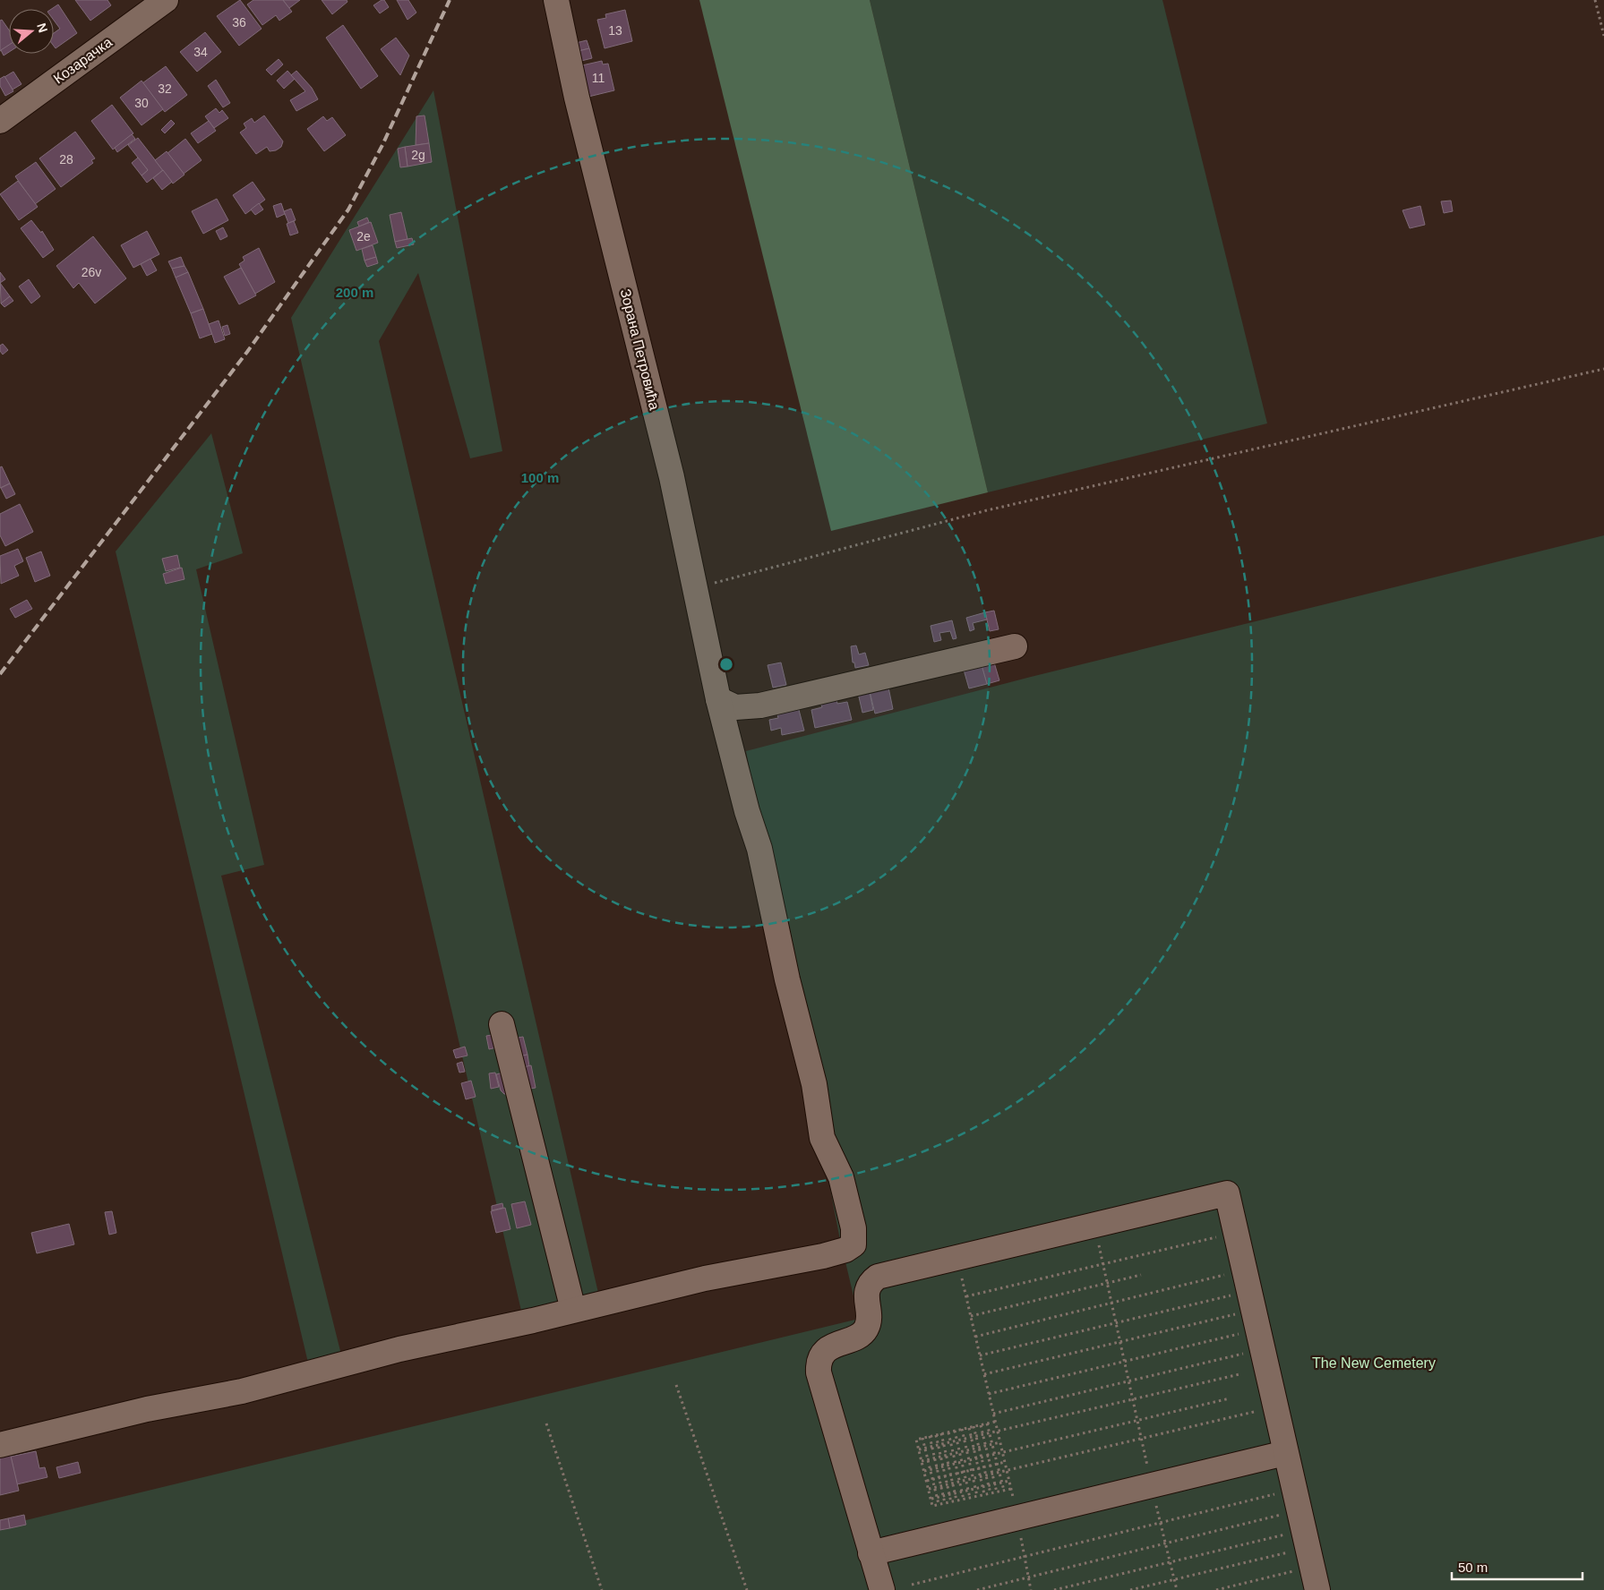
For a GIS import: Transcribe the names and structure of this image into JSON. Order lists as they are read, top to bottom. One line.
{"streets":{"street":["Козарачка","Зорана Петровића"]},"parks":["The New Cemetery"],"house_numbers":["36","13","34","11","32","30","2g","28","2e","26v"],"scale_bar":"50 m","north":"right","rings":["200 m","100 m"]}
